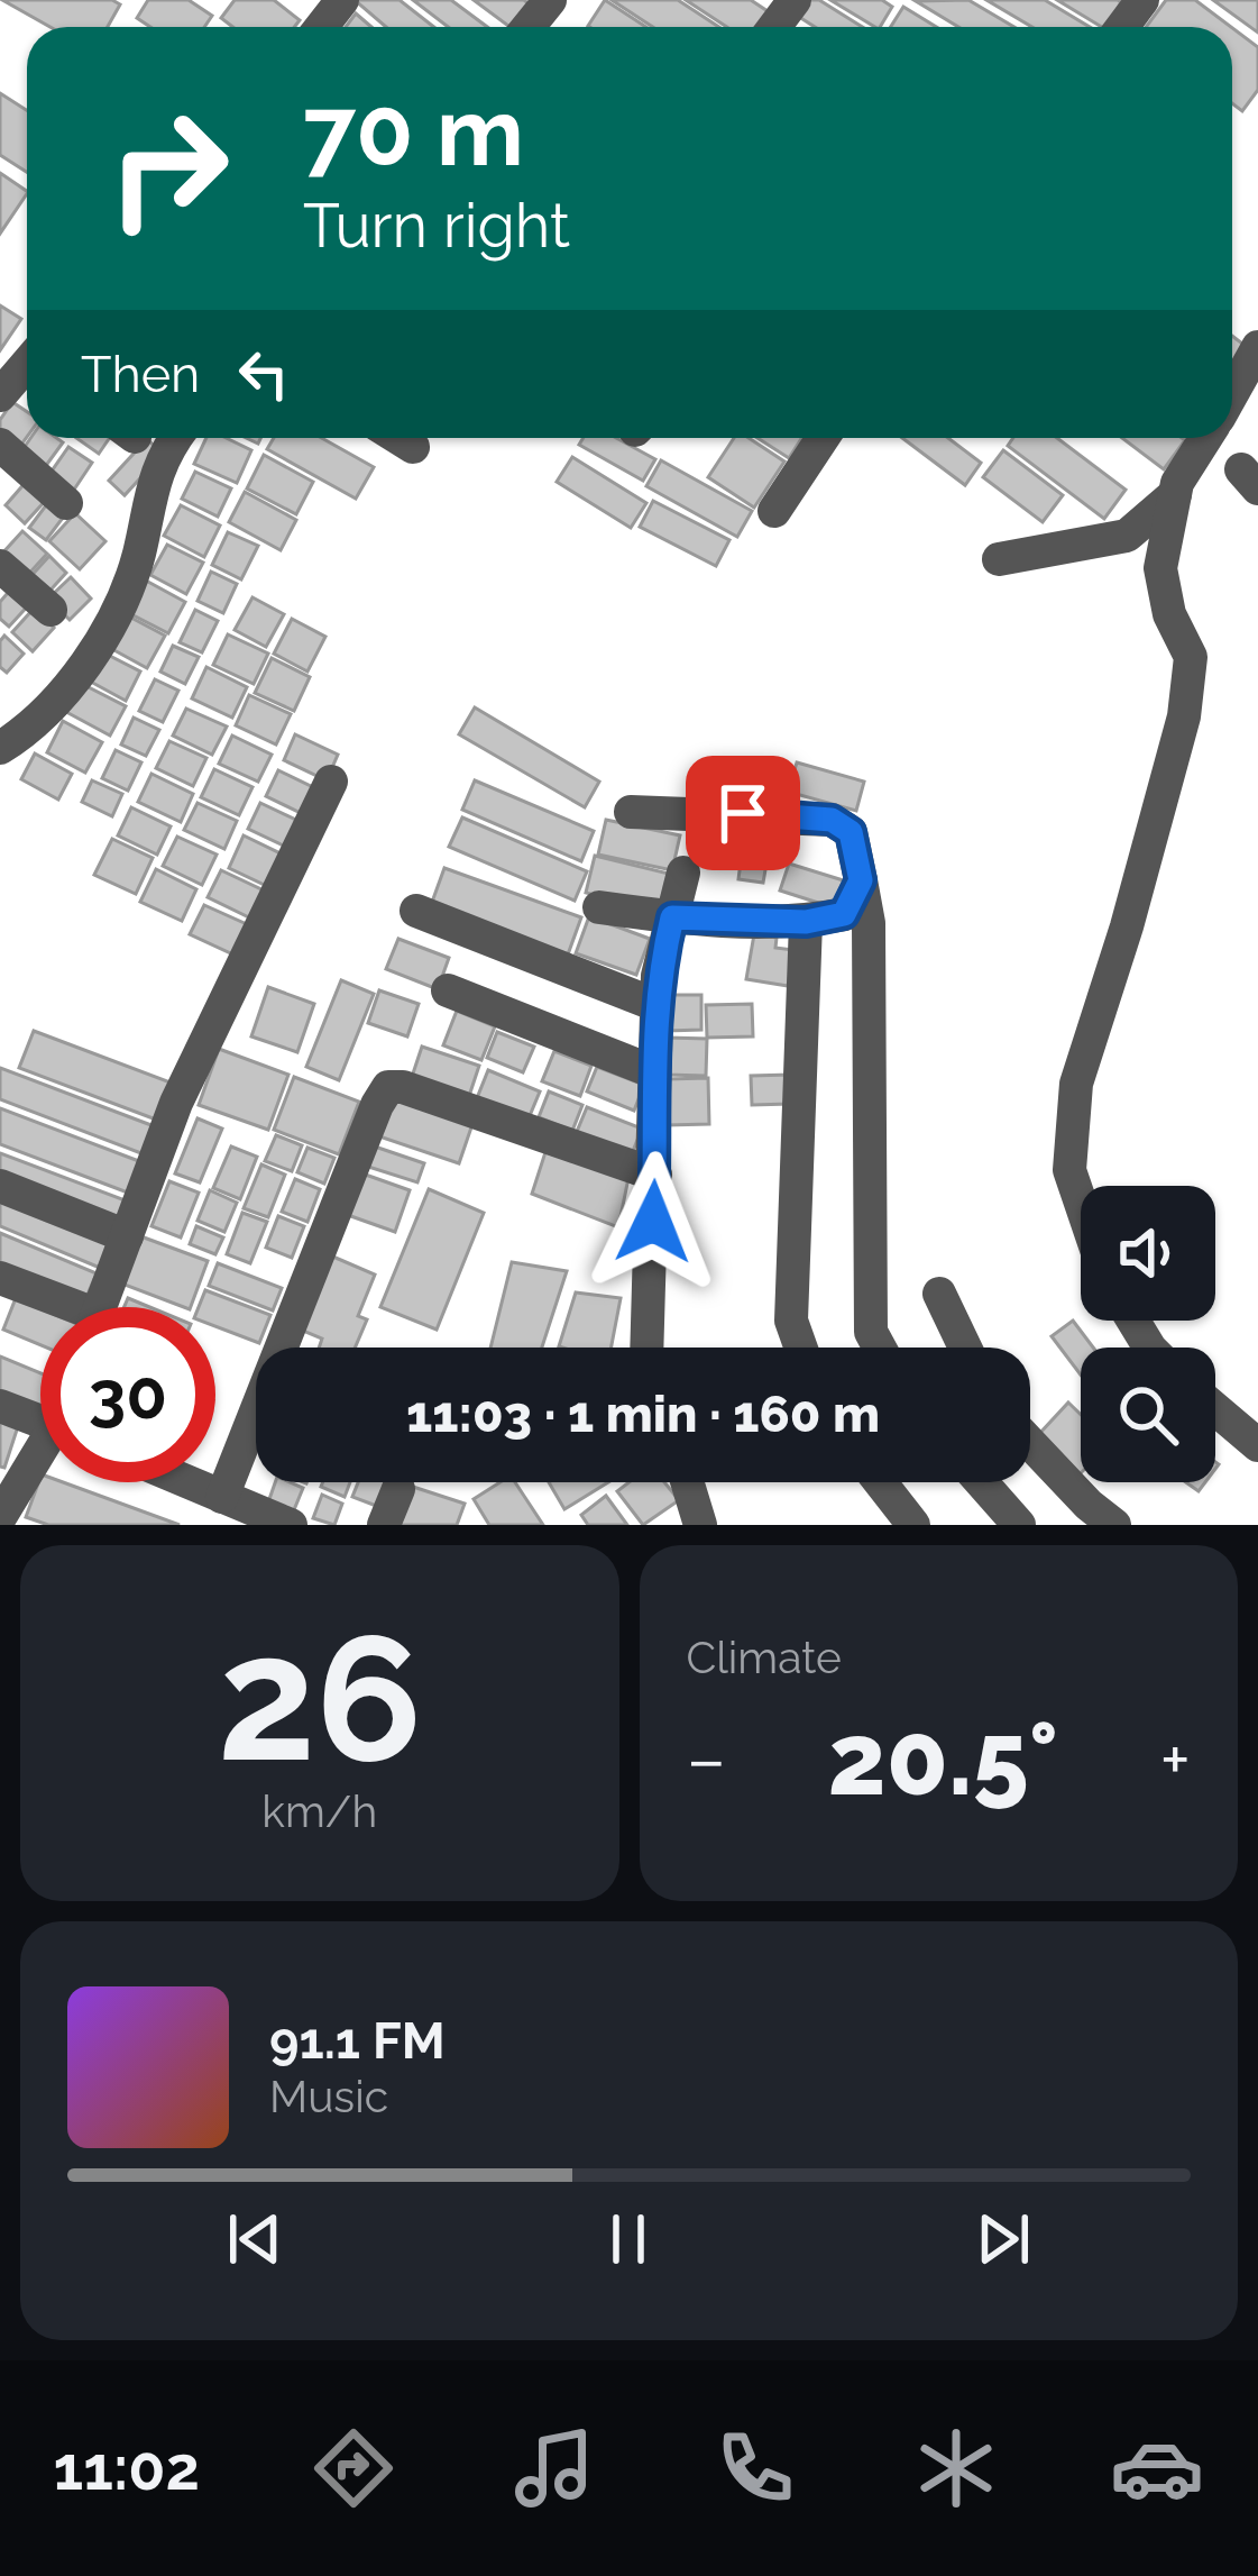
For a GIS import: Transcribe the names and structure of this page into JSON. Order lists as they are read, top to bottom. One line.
{"page":{"turn":["70 m","Turn right"],"then":"Then","limit":"30","trip":"11:03 · 1 min · 160 m","tile":[["26","km/h"],"Climate"],"heat":["−","20.5°","+"],"song":["91.1 FM","Music"],"tabs":"11:02"}}
